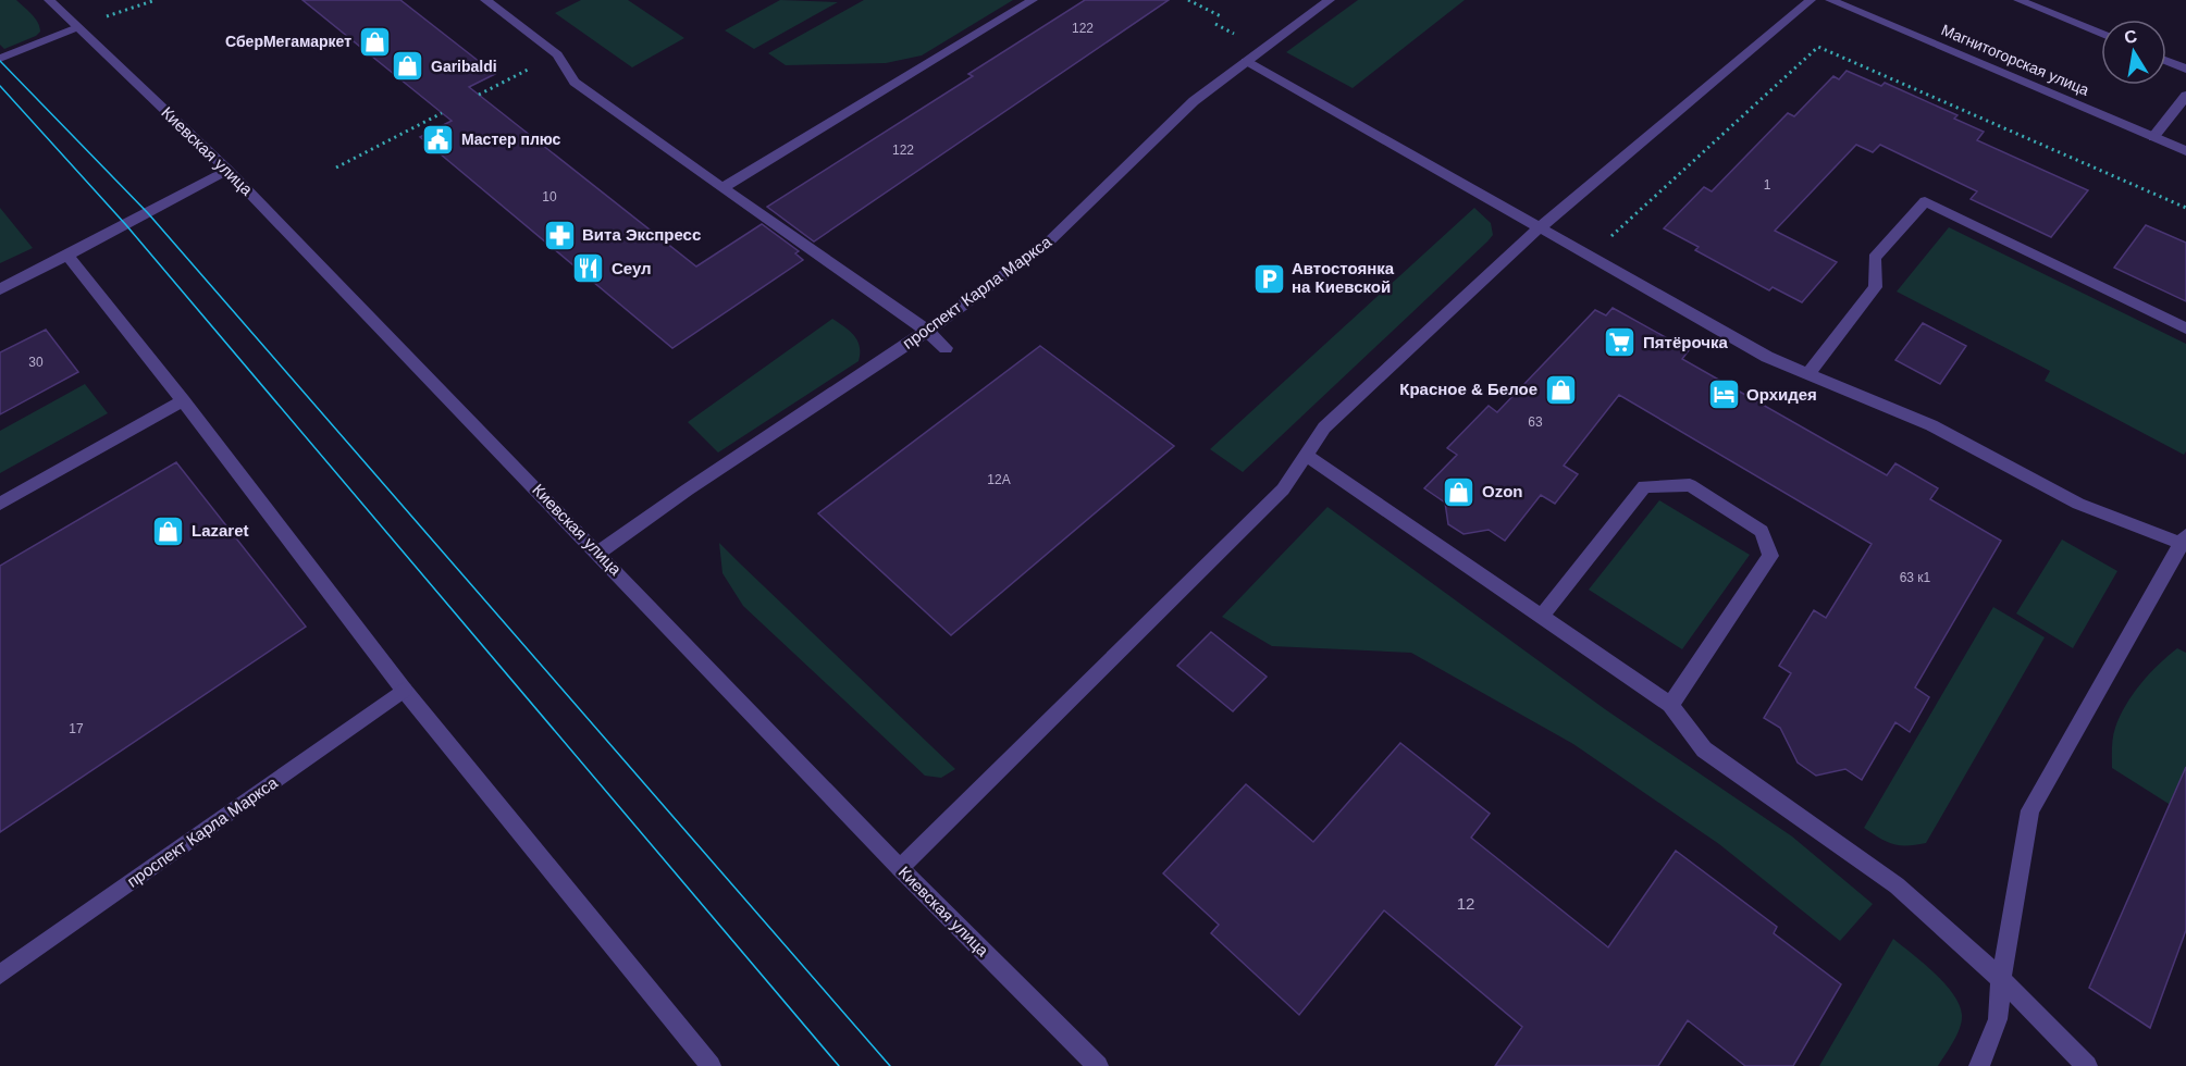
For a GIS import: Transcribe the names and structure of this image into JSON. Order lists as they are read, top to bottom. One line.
{"streets":{"street":["Магнитогорская улица","Киевская улица","проспект Карла Маркса"]},"crossings":[["Киевская улица","проспект Карла Маркса"]],"places":{"shop":["СберМегамаркет","Garibaldi","Красное & Белое","Ozon","Lazaret"],"public building":["Мастер плюс"],"pharmacy":["Вита Экспресс"],"restaurant":["Сеул"],"parking":["Автостоянка на Киевской"],"supermarket":["Пятёрочка"],"hotel":["Орхидея"]},"house_numbers":["122","122","1","10","30","63","12А","63 к1","17","12"],"north":"top"}
